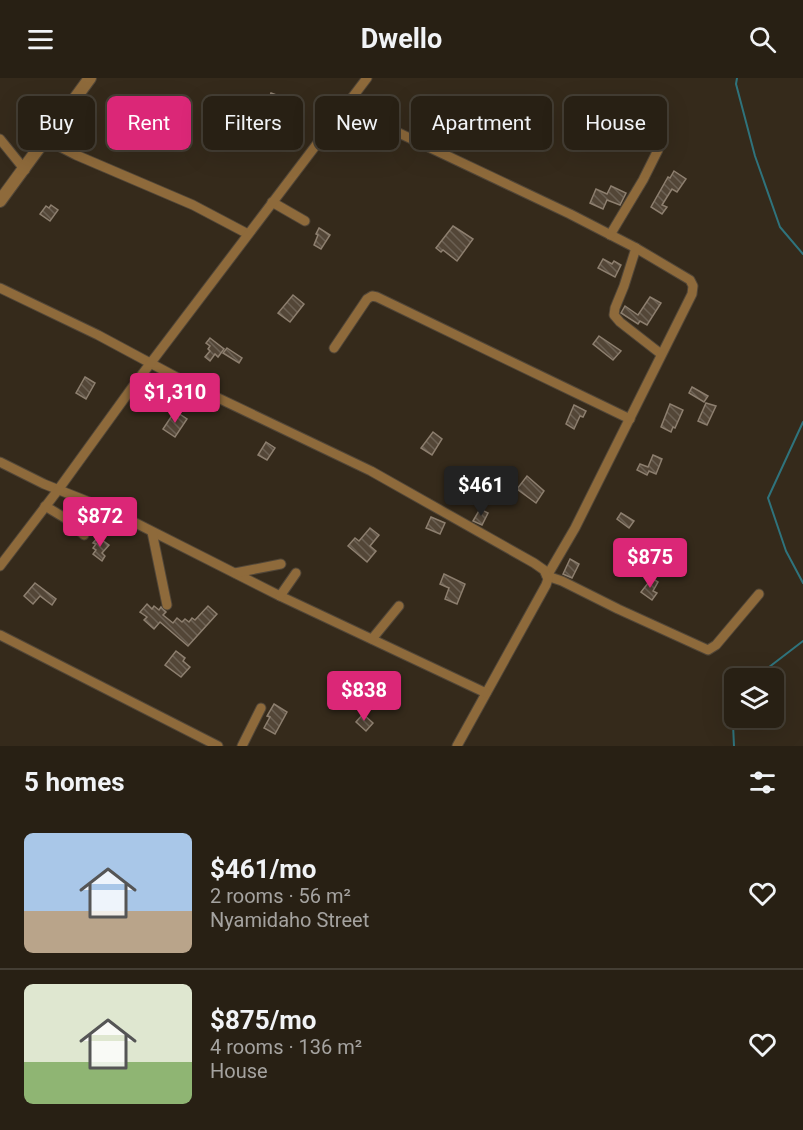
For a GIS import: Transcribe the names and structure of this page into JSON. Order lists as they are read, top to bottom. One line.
{"page":{"header":"Dwello","chip":["Buy","Rent","Filters","New","Apartment","House"],"price":["$1,310","$461","$872","$875","$838"],"heading":"5 homes","list":[{"name":"$461/mo","note":"2 rooms · 56 m² · Nyamidaho Street"},{"name":"$875/mo","note":"4 rooms · 136 m² · House"}]}}
